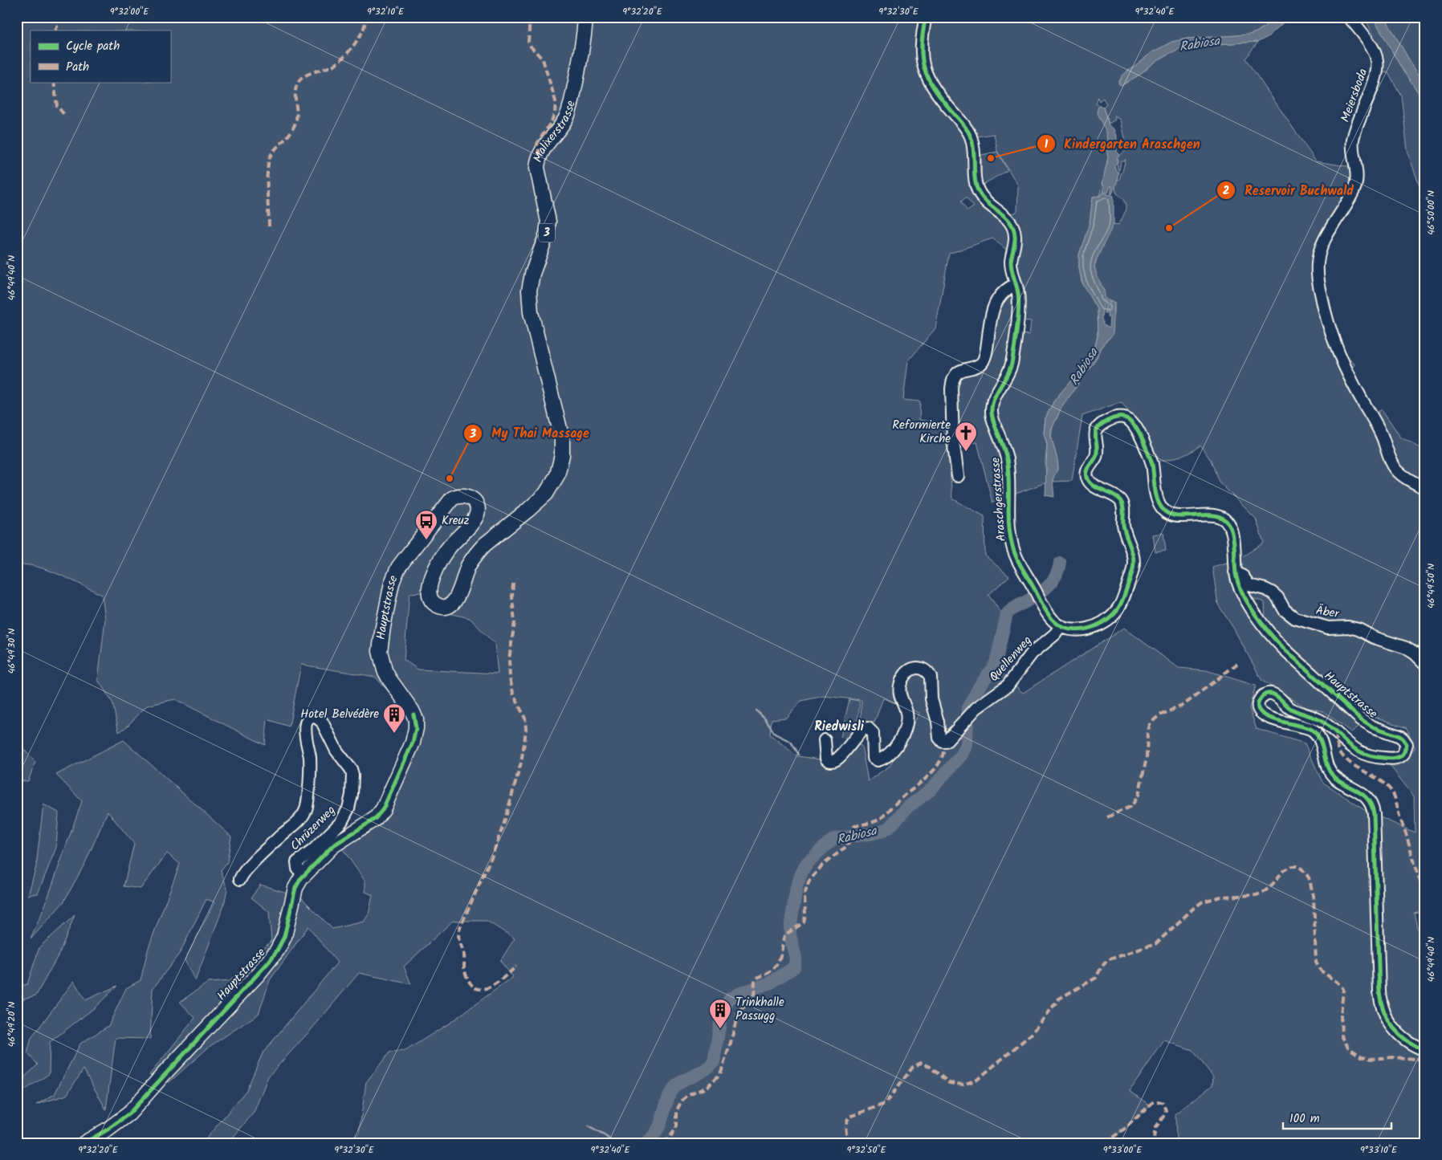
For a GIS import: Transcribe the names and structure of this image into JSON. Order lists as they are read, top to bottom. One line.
{"streets":{"main road":["Malixerstrasse","3","Hauptstrasse"],"street":["Meiersboda","Araschgerstrasse","Äber","Quellenweg","Chrüzerweg"]},"crossings":[["Malixerstrasse","Hauptstrasse"],["Araschgerstrasse","Hauptstrasse"],["Araschgerstrasse","Quellenweg"],["Hauptstrasse","Äber"],["Hauptstrasse","Quellenweg"],["Hauptstrasse","Chrüzerweg"]],"districts":["Riedwisli"],"water":["Rabiosa"],"places":{"other":["Kindergarten Araschgen","Reservoir Buchwald","My Thai Massage"],"church":["Reformierte Kirche"],"bus stop":["Kreuz"],"building":["Hotel Belvédère","Trinkhalle Passugg"]},"legend":["Cycle path","Path"],"scale_bar":"100 m","coordinates":["9°32'00\"E","9°32'10\"E","9°32'20\"E","9°32'30\"E","9°32'40\"E","46°50'00\"N","46°49'40\"N","46°49'50\"N","46°49'30\"N","46°49'20\"N","9°32'50\"E","9°33'00\"E","9°33'10\"E"]}
